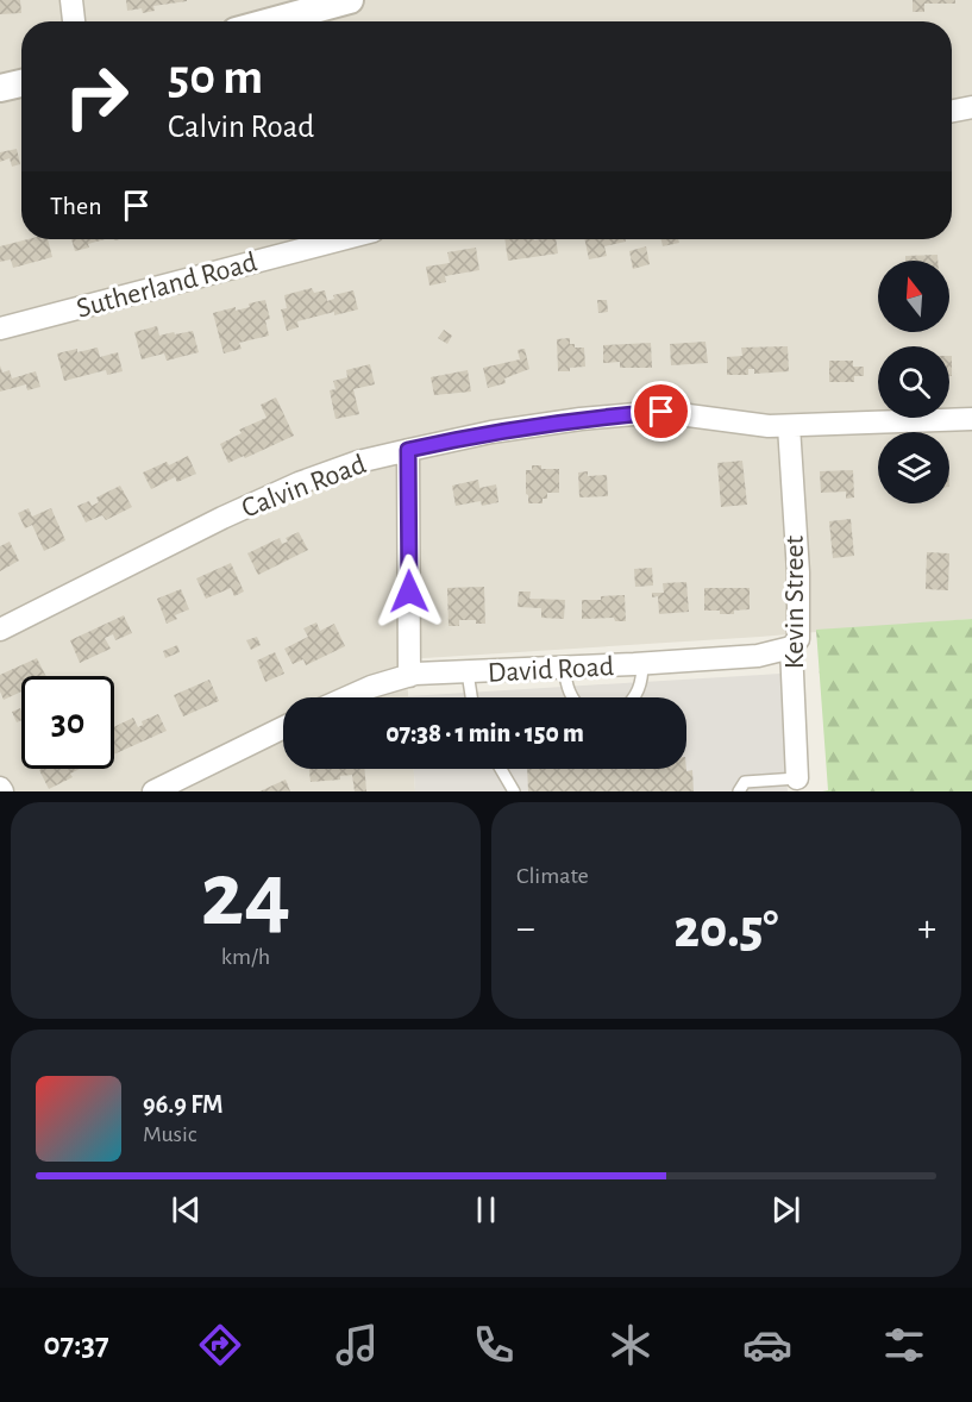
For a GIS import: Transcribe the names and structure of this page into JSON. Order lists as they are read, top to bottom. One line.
{"streets":{"street":["Sutherland Road","Calvin Road","Kevin Street","David Road"]},"crossings":[["Calvin Road","Kevin Street"],["Kevin Street","David Road"]],"north":"top","page":{"turn":["50 m","Calvin Road"],"then":"Then","limit":"30","trip":"07:38 · 1 min · 150 m","tile":[["24","km/h"],"Climate"],"heat":["−","20.5°","+"],"song":["96.9 FM","Music"],"tabs":"07:37"}}
